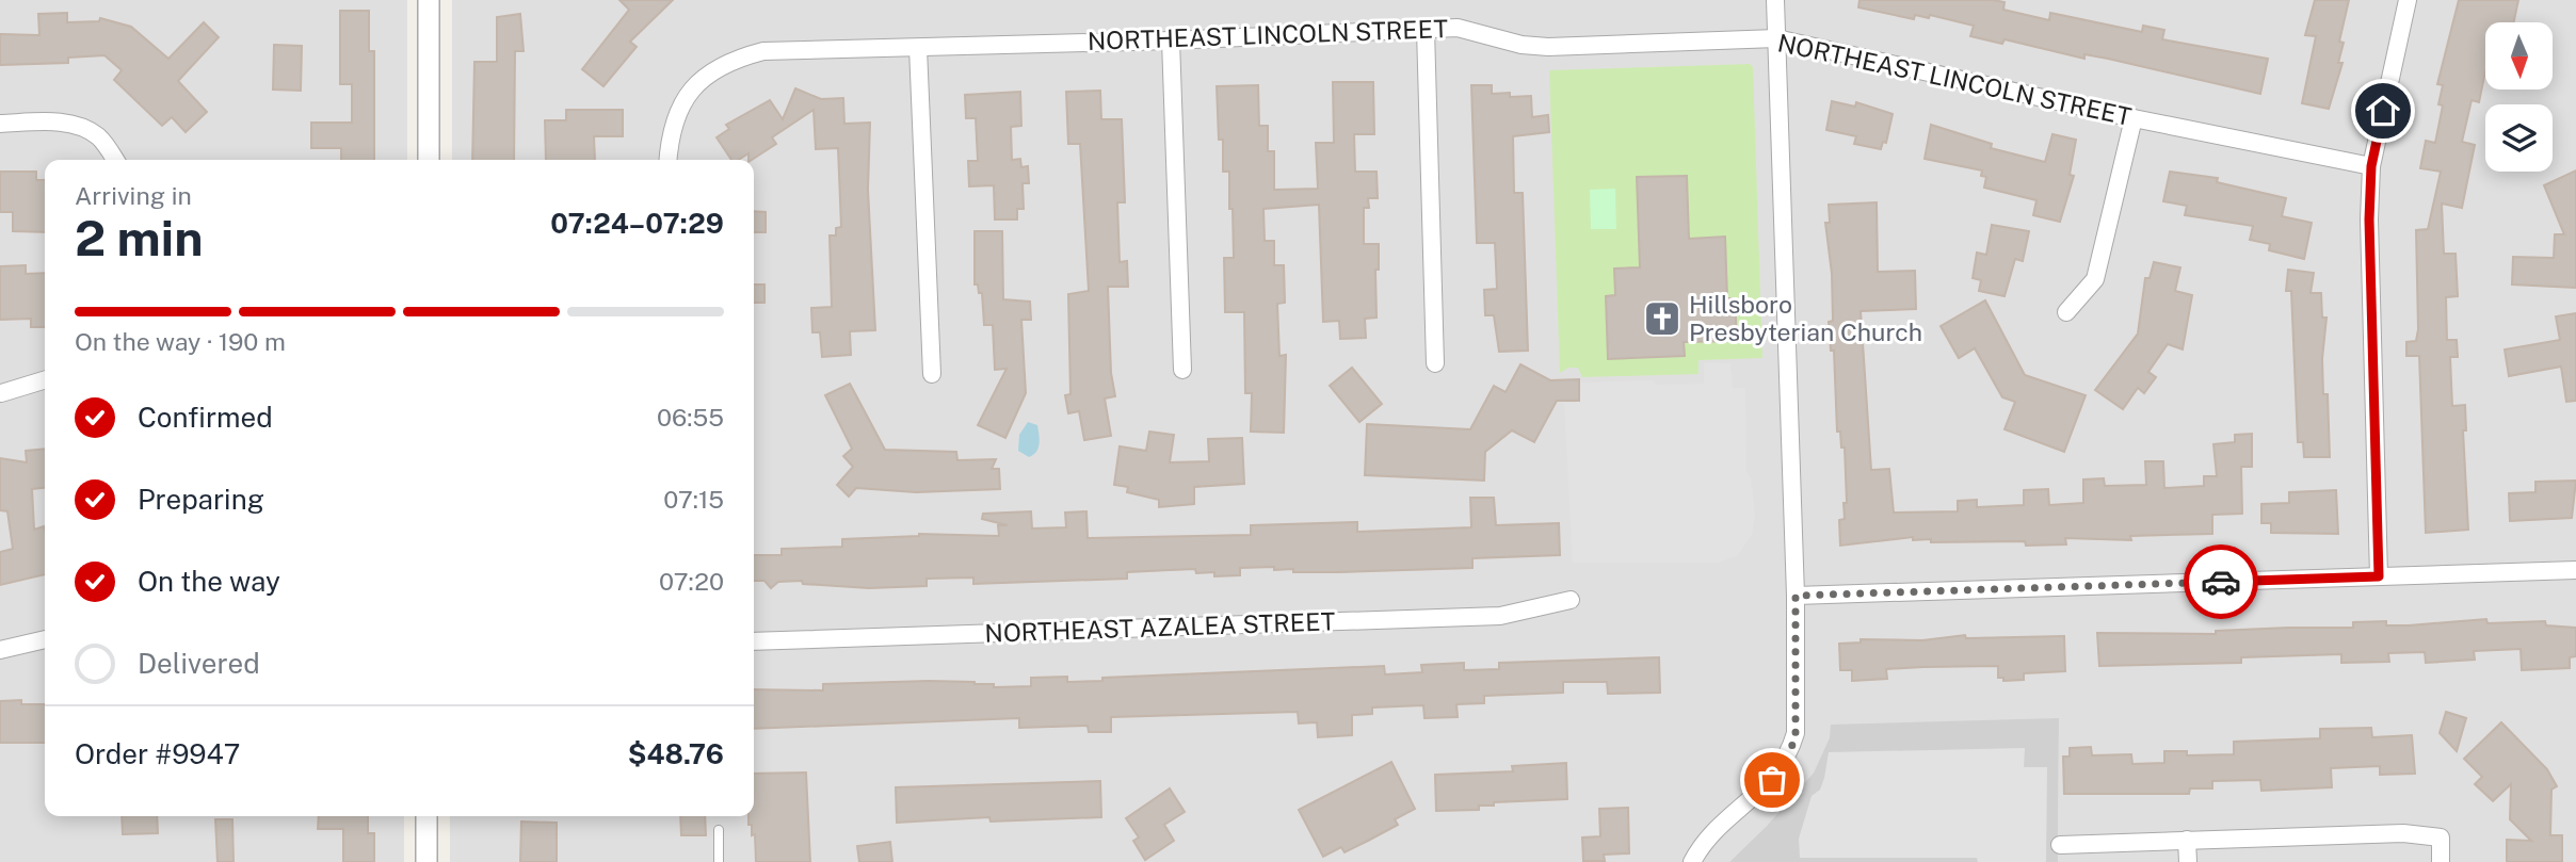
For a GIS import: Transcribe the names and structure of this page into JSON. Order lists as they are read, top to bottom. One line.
{"streets":{"street":["NORTHEAST LINCOLN STREET","NORTHEAST AZALEA STREET"]},"places":{"church":["Hillsboro Presbyterian Church"]},"north":"bottom","page":{"heading":["2 min","Arriving in","07:24–07:29"],"panel":["Order #9947","$48.76"],"bar":"On the way · 190 m","list":[["Confirmed","06:55"],["Preparing","07:15"],["On the way","07:20"],"Delivered"]}}
